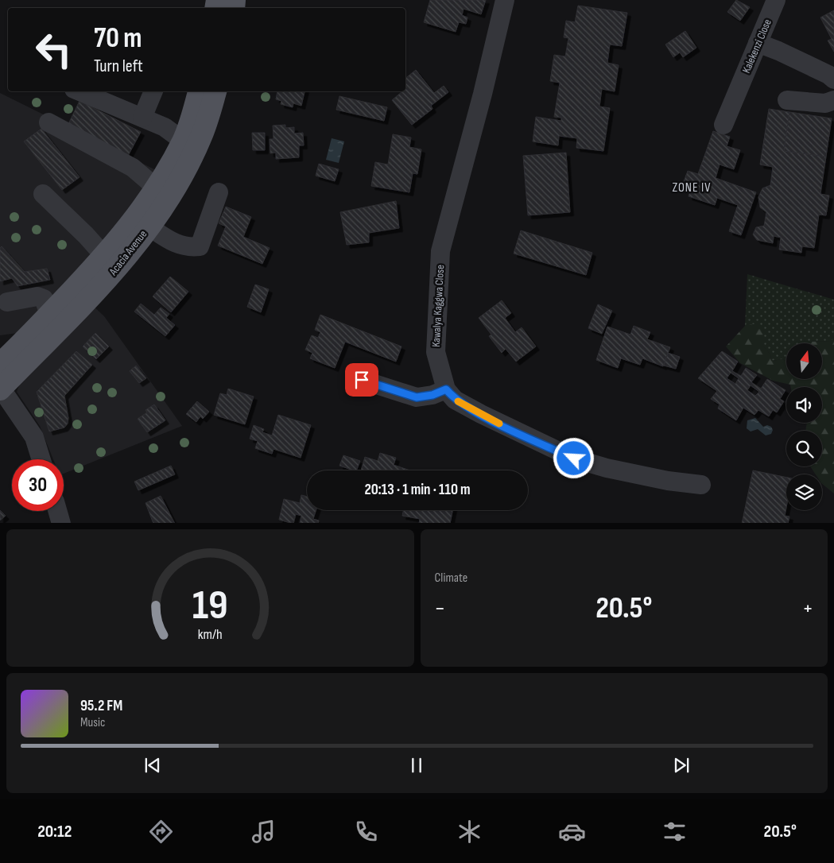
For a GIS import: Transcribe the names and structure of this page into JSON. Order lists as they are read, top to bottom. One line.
{"streets":{"main road":["Acacia Avenue"],"street":["Kalekenzi Close","Kawalya Kaggwa Close"]},"districts":["ZONE IV"],"north":"top","page":{"turn":["70 m","Turn left"],"limit":"30","trip":"20:13 · 1 min · 110 m","tile":"Climate","heat":["−","20.5°","+"],"song":["95.2 FM","Music"],"tabs":["20:12","20.5°"],"gauge":["19","km/h"]}}
